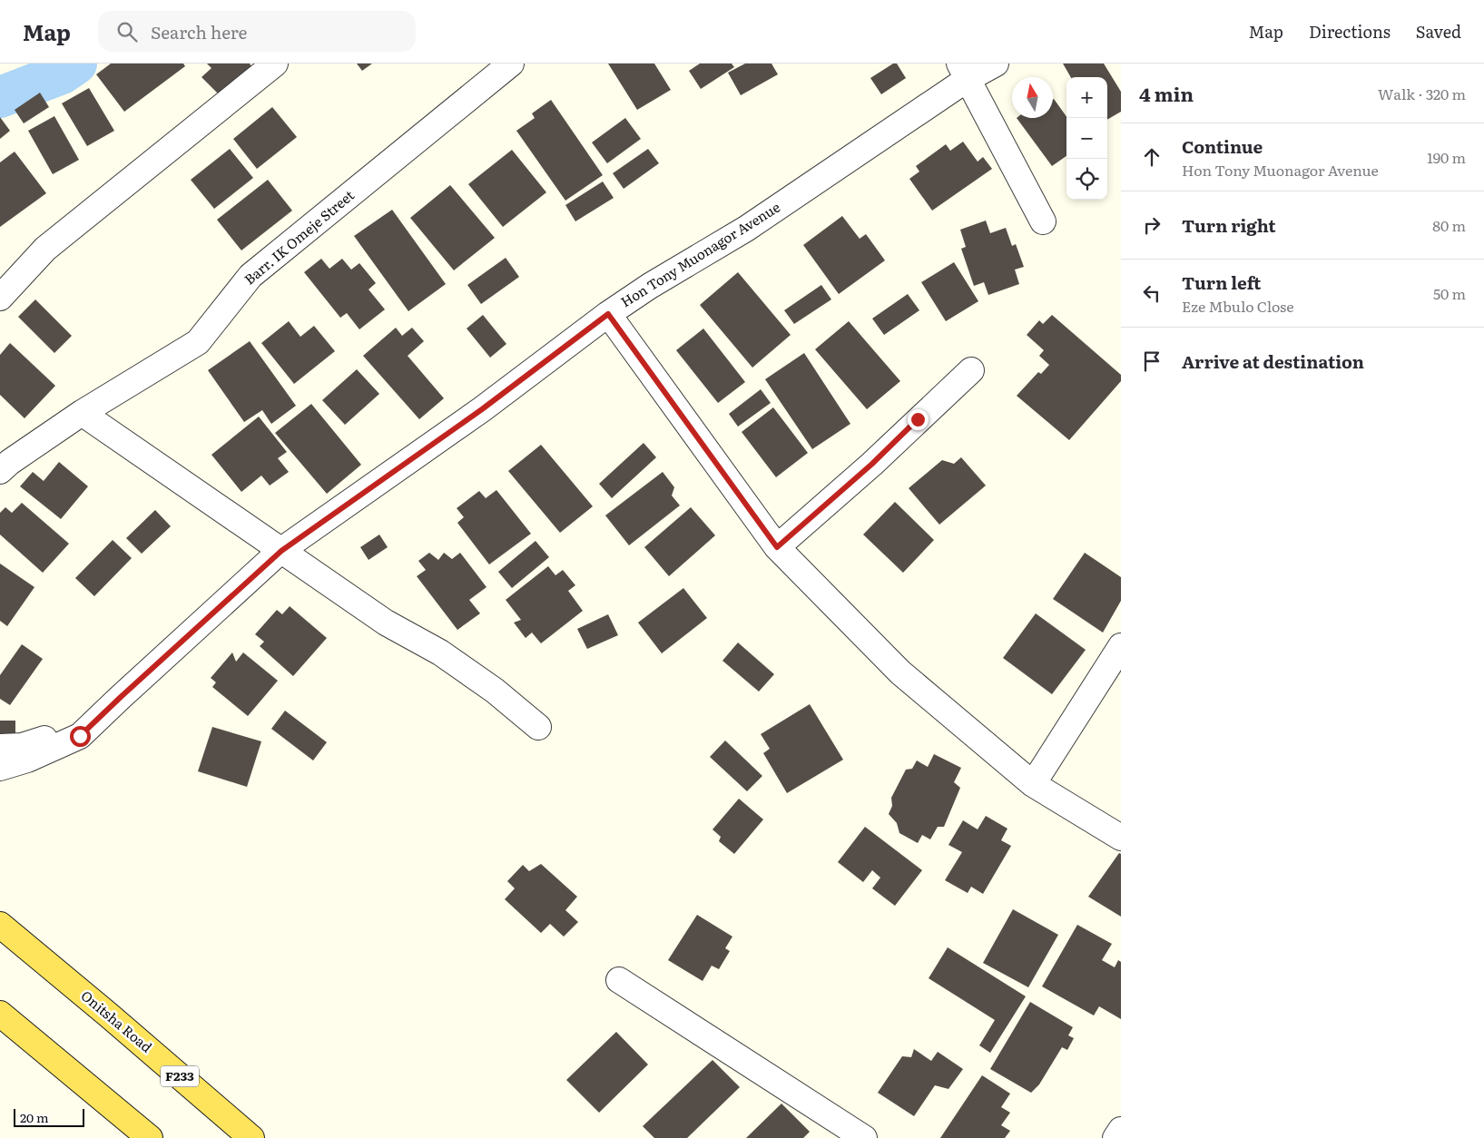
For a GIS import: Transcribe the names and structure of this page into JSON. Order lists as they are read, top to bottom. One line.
{"streets":{"main road":["Onitsha Road","F233"],"street":["Barr. IK Omeje Street","Hon Tony Muonagor Avenue"]},"scale_bar":"20 m","north":"top","page":{"header":"Map","search":"Search here","nav":["Map","Directions","Saved"],"heading":["4 min","Walk · 320 m"],"map_buttons":["+","−"],"list":[["Continue","Hon Tony Muonagor Avenue","190 m"],["Turn right","80 m"],["Turn left","Eze Mbulo Close","50 m"],"Arrive at destination"],"scale":"20 m"}}
